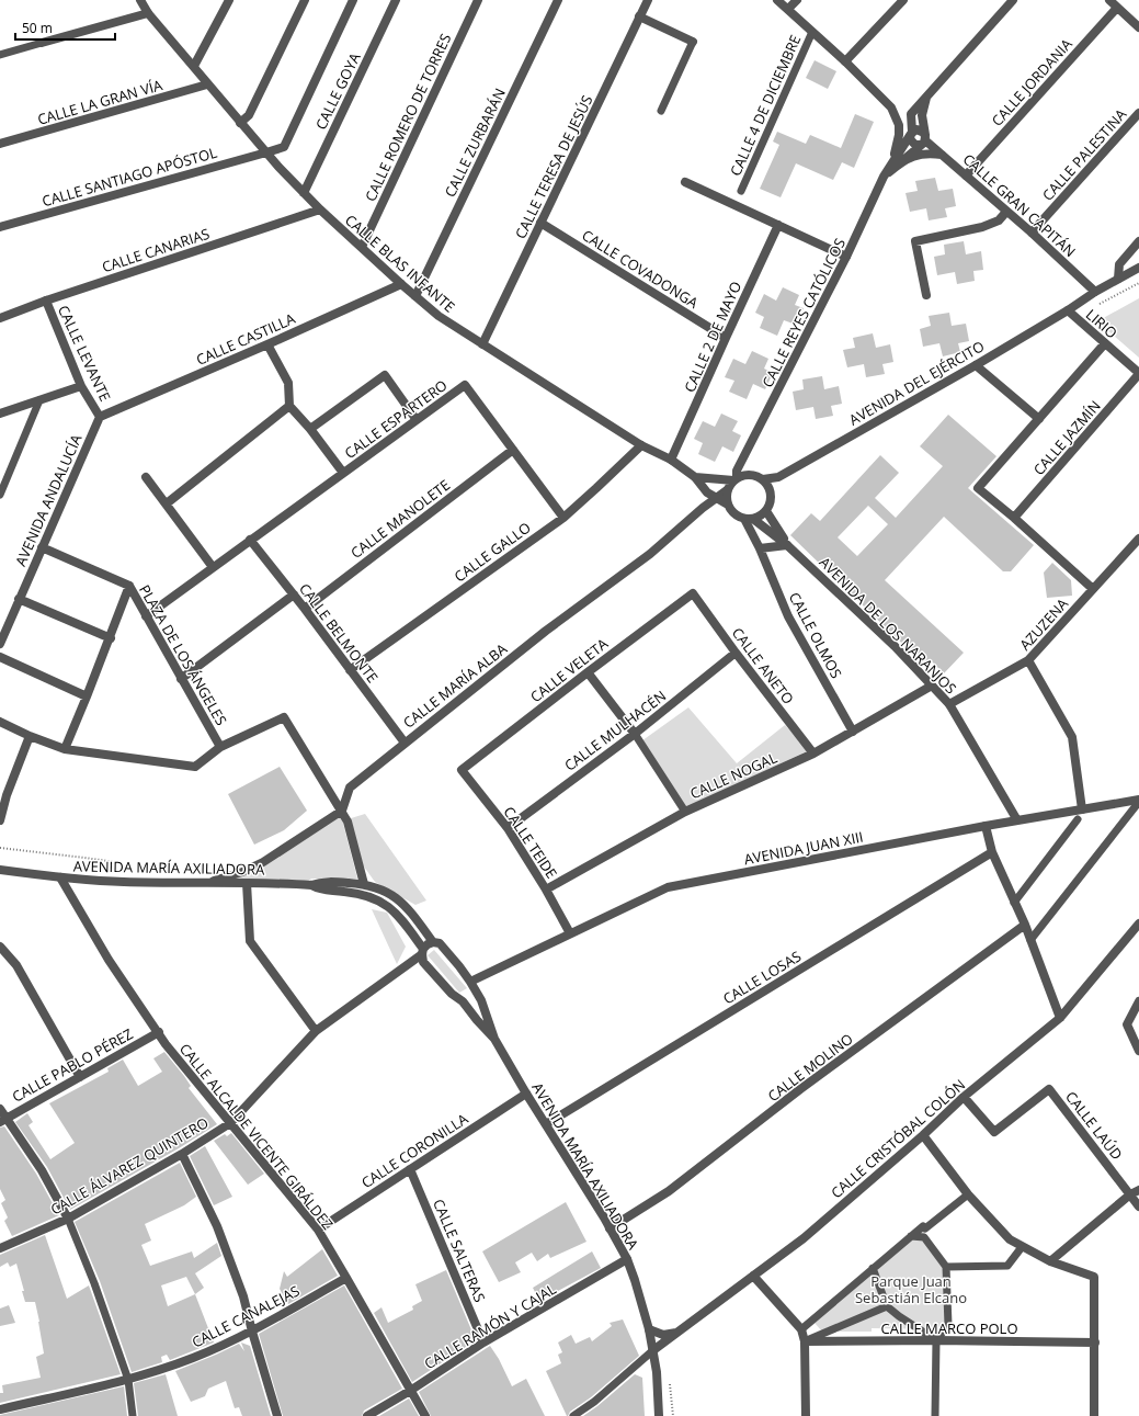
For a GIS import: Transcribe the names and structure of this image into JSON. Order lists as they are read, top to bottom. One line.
{"streets":{"street":["CALLE JORDANIA","CALLE GOYA","CALLE LA GRAN VÍA","CALLE 4 DE DICIEMBRE","CALLE ROMERO DE TORRES","CALLE ZURBARÁN","CALLE PALESTINA","CALLE TERESA DE JESÚS","CALLE SANTIAGO APÓSTOL","CALLE GRAN CAPITÁN","CALLE CANARIAS","CALLE BLAS INFANTE","CALLE COVADONGA","CALLE REYES CATÓLICOS","LIRIO","CALLE 2 DE MAYO","CALLE CASTILLA","CALLE LEVANTE","AVENIDA DEL EJÉRCITO","CALLE ESPARTERO","CALLE JAZMÍN","AVENIDA ANDALUCÍA","CALLE MANOLETE","CALLE GALLO","AZUZENA","AVENIDA DE LOS NARANJOS","CALLE BELMONTE","CALLE OLMOS","PLAZA DE LOS ÁNGELES","CALLE ANETO","CALLE VELETA","CALLE MARÍA ALBA","CALLE MULHACÉN","CALLE NOGAL","CALLE TEIDE","AVENIDA JUAN XIII","AVENIDA MARÍA AXILIADORA","CALLE LOSAS","CALLE PABLO PÉREZ","CALLE MOLINO","CALLE LAÚD","CALLE ALCALDE VICENTE GIRÁLDEZ","CALLE CRISTÓBAL COLÓN","CALLE CORONILLA","CALLE ÁLVAREZ QUINTERO","CALLE SALTERAS","CALLE CANALEJAS","CALLE RAMÓN Y CAJAL","CALLE MARCO POLO"]},"crossings":[["CALLE JORDANIA","CALLE GRAN CAPITÁN"],["CALLE GOYA","CALLE BLAS INFANTE"],["CALLE LA GRAN VÍA","CALLE BLAS INFANTE"],["CALLE ROMERO DE TORRES","CALLE BLAS INFANTE"],["CALLE ZURBARÁN","CALLE BLAS INFANTE"],["CALLE PALESTINA","CALLE GRAN CAPITÁN"],["CALLE TERESA DE JESÚS","CALLE BLAS INFANTE"],["CALLE TERESA DE JESÚS","CALLE COVADONGA"],["CALLE SANTIAGO APÓSTOL","CALLE BLAS INFANTE"],["CALLE GRAN CAPITÁN","CALLE REYES CATÓLICOS"],["CALLE GRAN CAPITÁN","AVENIDA DEL EJÉRCITO"],["CALLE CANARIAS","CALLE BLAS INFANTE"],["CALLE CANARIAS","CALLE LEVANTE"],["CALLE BLAS INFANTE","CALLE REYES CATÓLICOS"],["CALLE BLAS INFANTE","CALLE 2 DE MAYO"],["CALLE BLAS INFANTE","CALLE CASTILLA"],["CALLE BLAS INFANTE","AVENIDA DEL EJÉRCITO"],["CALLE BLAS INFANTE","CALLE GALLO"],["CALLE BLAS INFANTE","AVENIDA DE LOS NARANJOS"],["CALLE BLAS INFANTE","CALLE OLMOS"],["CALLE BLAS INFANTE","CALLE MARÍA ALBA"],["CALLE COVADONGA","CALLE 2 DE MAYO"],["CALLE REYES CATÓLICOS","AVENIDA DEL EJÉRCITO"],["CALLE REYES CATÓLICOS","AVENIDA DE LOS NARANJOS"],["CALLE REYES CATÓLICOS","CALLE OLMOS"],["CALLE REYES CATÓLICOS","CALLE MARÍA ALBA"],["LIRIO","AVENIDA DEL EJÉRCITO"],["LIRIO","CALLE JAZMÍN"],["CALLE CASTILLA","CALLE LEVANTE"],["CALLE CASTILLA","AVENIDA ANDALUCÍA"],["CALLE LEVANTE","AVENIDA ANDALUCÍA"],["AVENIDA DEL EJÉRCITO","AVENIDA DE LOS NARANJOS"],["AVENIDA DEL EJÉRCITO","CALLE OLMOS"],["AVENIDA DEL EJÉRCITO","CALLE MARÍA ALBA"],["CALLE ESPARTERO","CALLE MANOLETE"],["CALLE ESPARTERO","CALLE GALLO"],["CALLE ESPARTERO","CALLE BELMONTE"],["CALLE ESPARTERO","PLAZA DE LOS ÁNGELES"],["CALLE MANOLETE","CALLE BELMONTE"],["CALLE GALLO","CALLE BELMONTE"],["AZUZENA","AVENIDA DE LOS NARANJOS"],["AVENIDA DE LOS NARANJOS","CALLE OLMOS"],["AVENIDA DE LOS NARANJOS","CALLE MARÍA ALBA"],["AVENIDA DE LOS NARANJOS","CALLE NOGAL"],["AVENIDA DE LOS NARANJOS","AVENIDA JUAN XIII"],["CALLE BELMONTE","CALLE MARÍA ALBA"],["CALLE OLMOS","CALLE MARÍA ALBA"],["CALLE OLMOS","CALLE NOGAL"],["CALLE ANETO","CALLE VELETA"],["CALLE ANETO","CALLE MULHACÉN"],["CALLE ANETO","CALLE NOGAL"],["CALLE VELETA","CALLE TEIDE"],["CALLE MULHACÉN","CALLE TEIDE"],["CALLE NOGAL","CALLE TEIDE"],["CALLE TEIDE","AVENIDA JUAN XIII"],["AVENIDA JUAN XIII","AVENIDA MARÍA AXILIADORA"],["AVENIDA MARÍA AXILIADORA","CALLE LOSAS"],["AVENIDA MARÍA AXILIADORA","CALLE MOLINO"],["AVENIDA MARÍA AXILIADORA","CALLE ALCALDE VICENTE GIRÁLDEZ"],["AVENIDA MARÍA AXILIADORA","CALLE CRISTÓBAL COLÓN"],["AVENIDA MARÍA AXILIADORA","CALLE CORONILLA"],["AVENIDA MARÍA AXILIADORA","CALLE ÁLVAREZ QUINTERO"],["AVENIDA MARÍA AXILIADORA","CALLE RAMÓN Y CAJAL"],["CALLE PABLO PÉREZ","CALLE ALCALDE VICENTE GIRÁLDEZ"],["CALLE LAÚD","CALLE CRISTÓBAL COLÓN"],["CALLE ALCALDE VICENTE GIRÁLDEZ","CALLE CORONILLA"],["CALLE ALCALDE VICENTE GIRÁLDEZ","CALLE ÁLVAREZ QUINTERO"],["CALLE ALCALDE VICENTE GIRÁLDEZ","CALLE CANALEJAS"],["CALLE ALCALDE VICENTE GIRÁLDEZ","CALLE RAMÓN Y CAJAL"],["CALLE CORONILLA","CALLE SALTERAS"],["CALLE SALTERAS","CALLE RAMÓN Y CAJAL"]],"parks":["Parque Juan Sebastián Elcano"],"scale_bar":"50 m"}
